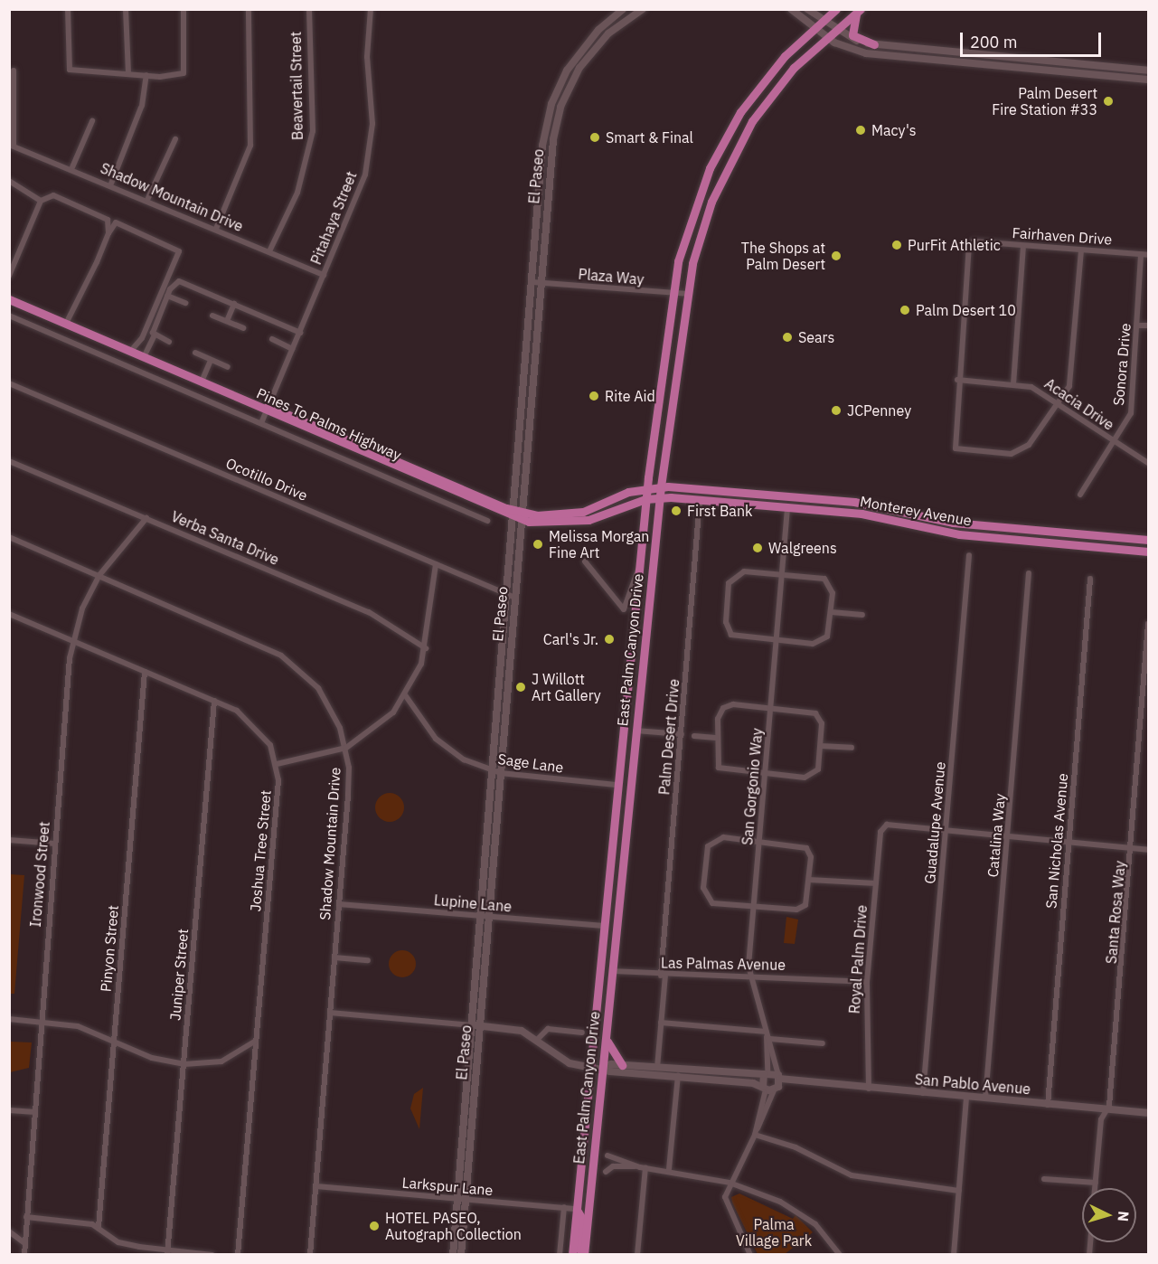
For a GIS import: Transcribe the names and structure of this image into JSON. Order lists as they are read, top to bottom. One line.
{"streets":{"main road":["Pines To Palms Highway","Monterey Avenue","East Palm Canyon Drive"],"street":["Beavertail Street","El Paseo","Shadow Mountain Drive","Pitahaya Street","Fairhaven Drive","Plaza Way","Sonora Drive","Acacia Drive","Ocotillo Drive","Verba Santa Drive","Palm Desert Drive","Sage Lane","San Gorgonio Way","Guadalupe Avenue","Catalina Way","San Nicholas Avenue","Joshua Tree Street","Ironwood Street","Lupine Lane","Santa Rosa Way","Pinyon Street","Royal Palm Drive","Las Palmas Avenue","Juniper Street","San Pablo Avenue","Larkspur Lane"]},"crossings":[["Beavertail Street","Shadow Mountain Drive"],["El Paseo","Plaza Way"],["El Paseo","Pines To Palms Highway"],["El Paseo","Ocotillo Drive"],["El Paseo","Sage Lane"],["El Paseo","Lupine Lane"],["El Paseo","San Pablo Avenue"],["El Paseo","Larkspur Lane"],["Shadow Mountain Drive","Pitahaya Street"],["Shadow Mountain Drive","Ironwood Street"],["Shadow Mountain Drive","Lupine Lane"],["Shadow Mountain Drive","San Pablo Avenue"],["Shadow Mountain Drive","Larkspur Lane"],["Pitahaya Street","Pines To Palms Highway"],["Fairhaven Drive","Sonora Drive"],["Fairhaven Drive","Acacia Drive"],["Plaza Way","East Palm Canyon Drive"],["Sonora Drive","Acacia Drive"],["Pines To Palms Highway","Monterey Avenue"],["Pines To Palms Highway","East Palm Canyon Drive"],["Monterey Avenue","East Palm Canyon Drive"],["Monterey Avenue","Palm Desert Drive"],["Monterey Avenue","San Gorgonio Way"],["Verba Santa Drive","Ironwood Street"],["East Palm Canyon Drive","Sage Lane"],["East Palm Canyon Drive","Lupine Lane"],["East Palm Canyon Drive","Las Palmas Avenue"],["East Palm Canyon Drive","San Pablo Avenue"],["East Palm Canyon Drive","Larkspur Lane"],["Palm Desert Drive","Las Palmas Avenue"],["Palm Desert Drive","San Pablo Avenue"],["San Gorgonio Way","Las Palmas Avenue"],["San Gorgonio Way","San Pablo Avenue"],["Guadalupe Avenue","Royal Palm Drive"],["Guadalupe Avenue","San Pablo Avenue"],["Catalina Way","San Pablo Avenue"],["San Nicholas Avenue","San Pablo Avenue"],["Joshua Tree Street","Ironwood Street"],["Joshua Tree Street","Pinyon Street"],["Joshua Tree Street","Juniper Street"],["Santa Rosa Way","San Pablo Avenue"],["Royal Palm Drive","Las Palmas Avenue"],["Royal Palm Drive","San Pablo Avenue"]],"parks":["Palma Village Park"],"places":["Palm Desert Fire Station #33","Macy's","Smart & Final","PurFit Athletic","The Shops at Palm Desert","Palm Desert 10","Sears","Rite Aid","JCPenney","First Bank","Melissa Morgan Fine Art","Walgreens","Carl's Jr.","J Willott Art Gallery","HOTEL PASEO, Autograph Collection"],"scale_bar":"200 m","north":"right"}
